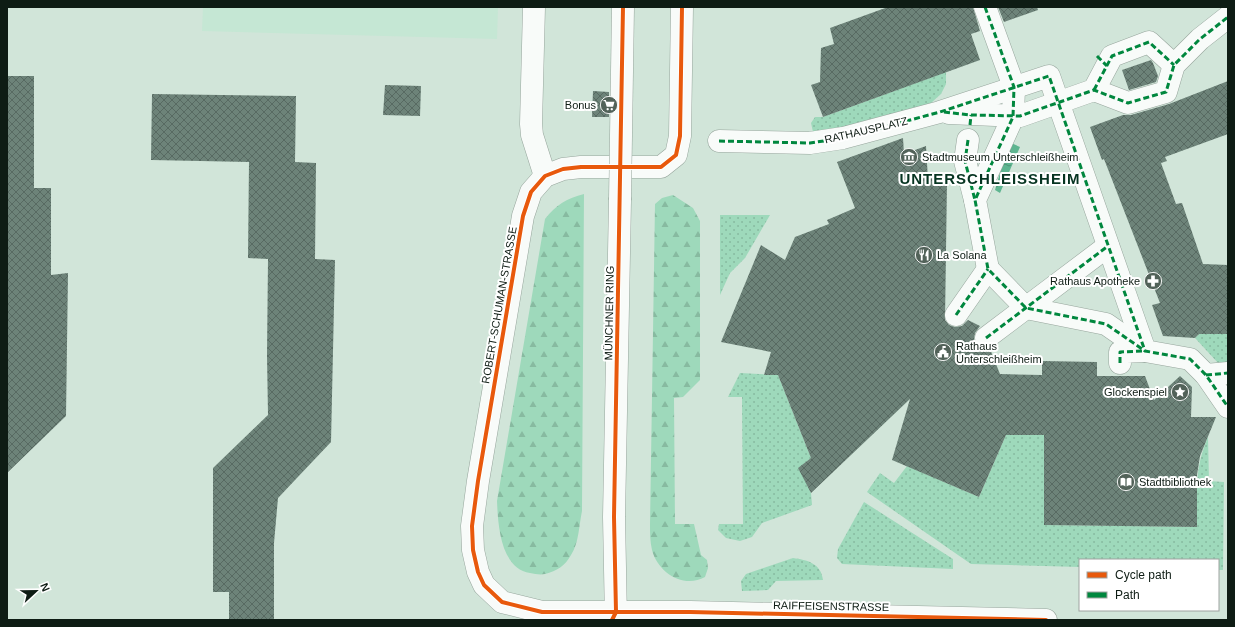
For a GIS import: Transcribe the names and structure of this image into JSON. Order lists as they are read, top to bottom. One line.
{"streets":{"street":["RATHAUSPLATZ","ROBERT-SCHUMAN-STRASSE","MÜNCHNER RING","RAIFFEISENSTRASSE"]},"crossings":[["ROBERT-SCHUMAN-STRASSE","MÜNCHNER RING"],["ROBERT-SCHUMAN-STRASSE","RAIFFEISENSTRASSE"],["MÜNCHNER RING","RAIFFEISENSTRASSE"]],"districts":["UNTERSCHLEISSHEIM"],"places":{"supermarket":["Bonus"],"museum":["Stadtmuseum Unterschleißheim"],"restaurant":["La Solana"],"pharmacy":["Rathaus Apotheke"],"public building":["Rathaus Unterschleißheim"],"place":["Glockenspiel"],"library":["Stadtbibliothek"]},"legend":["Cycle path","Path"],"north":"right"}
